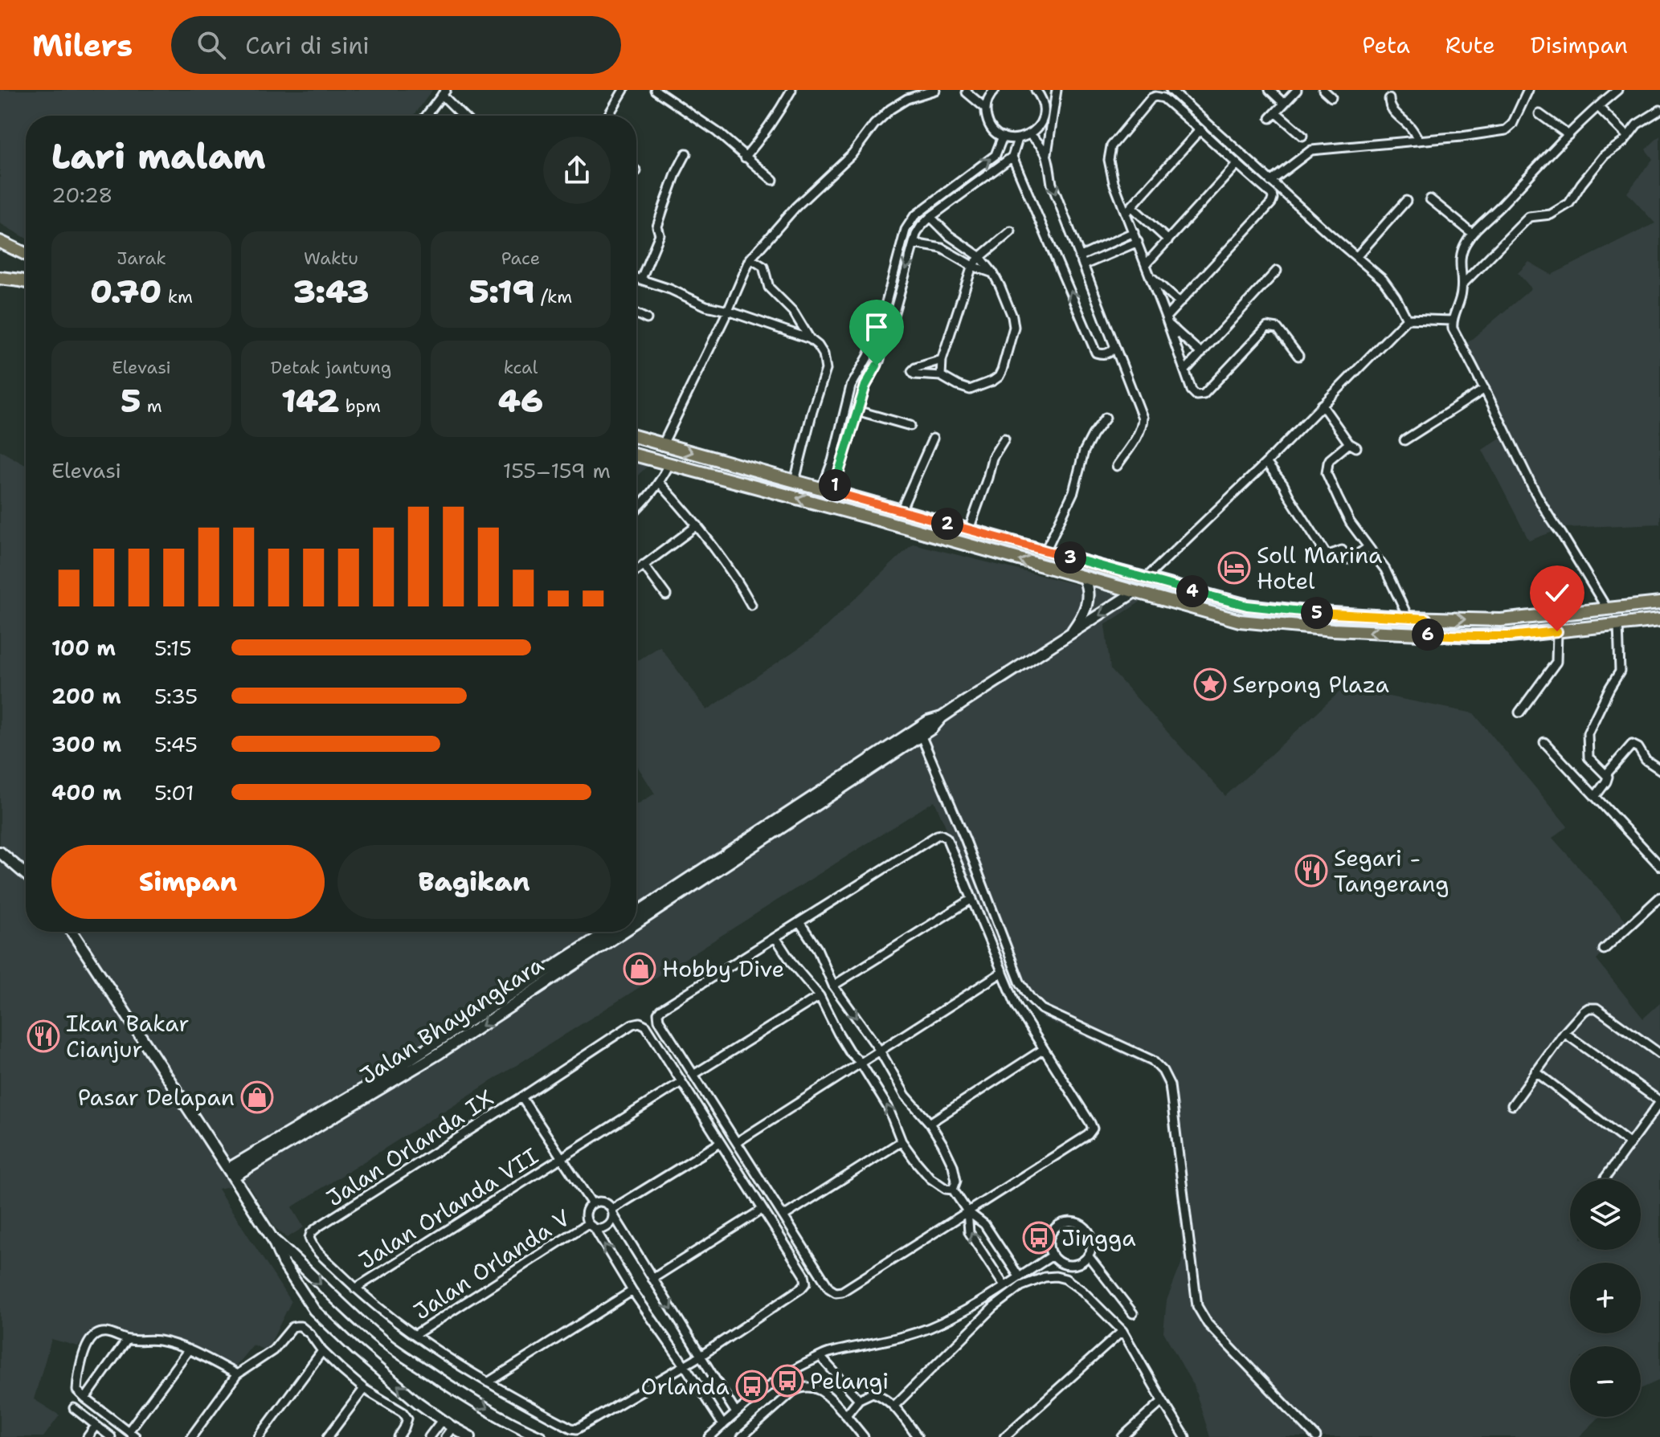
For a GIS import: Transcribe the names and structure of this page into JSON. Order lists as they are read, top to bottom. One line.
{"streets":{"main road":["Jalan Bhayangkara"],"street":["Jalan Orlanda IX","Jalan Orlanda VII","Jalan Orlanda V"]},"crossings":[["Jalan Orlanda IX","Jalan Orlanda VII"]],"places":{"hotel":["Soll Marina Hotel"],"place":["Serpong Plaza"],"restaurant":["Segari - Tangerang","Ikan Bakar Cianjur"],"shop":["Hobby Dive","Pasar Delapan"],"bus stop":["Jingga","Pelangi","Orlanda"]},"page":{"header":"Milers","search":"Cari di sini","nav":["Peta","Rute","Disimpan"],"heading":["Lari malam","20:28"],"stats":[["Jarak","0.70 km"],["Waktu","3:43"],["Pace","5:19 /km"],["Elevasi","5 m"],["Detak jantung","142 bpm"],["kcal","46"]],"chart":["Elevasi","155–159 m"],"pins":["1","2","3","4","5","6"],"list":[{"name":"100 m","note":"5:15"},{"name":"200 m","note":"5:35"},{"name":"300 m","note":"5:45"},{"name":"400 m","note":"5:01"}],"buttons":["Simpan","Bagikan"],"map_buttons":["+","−"]}}
